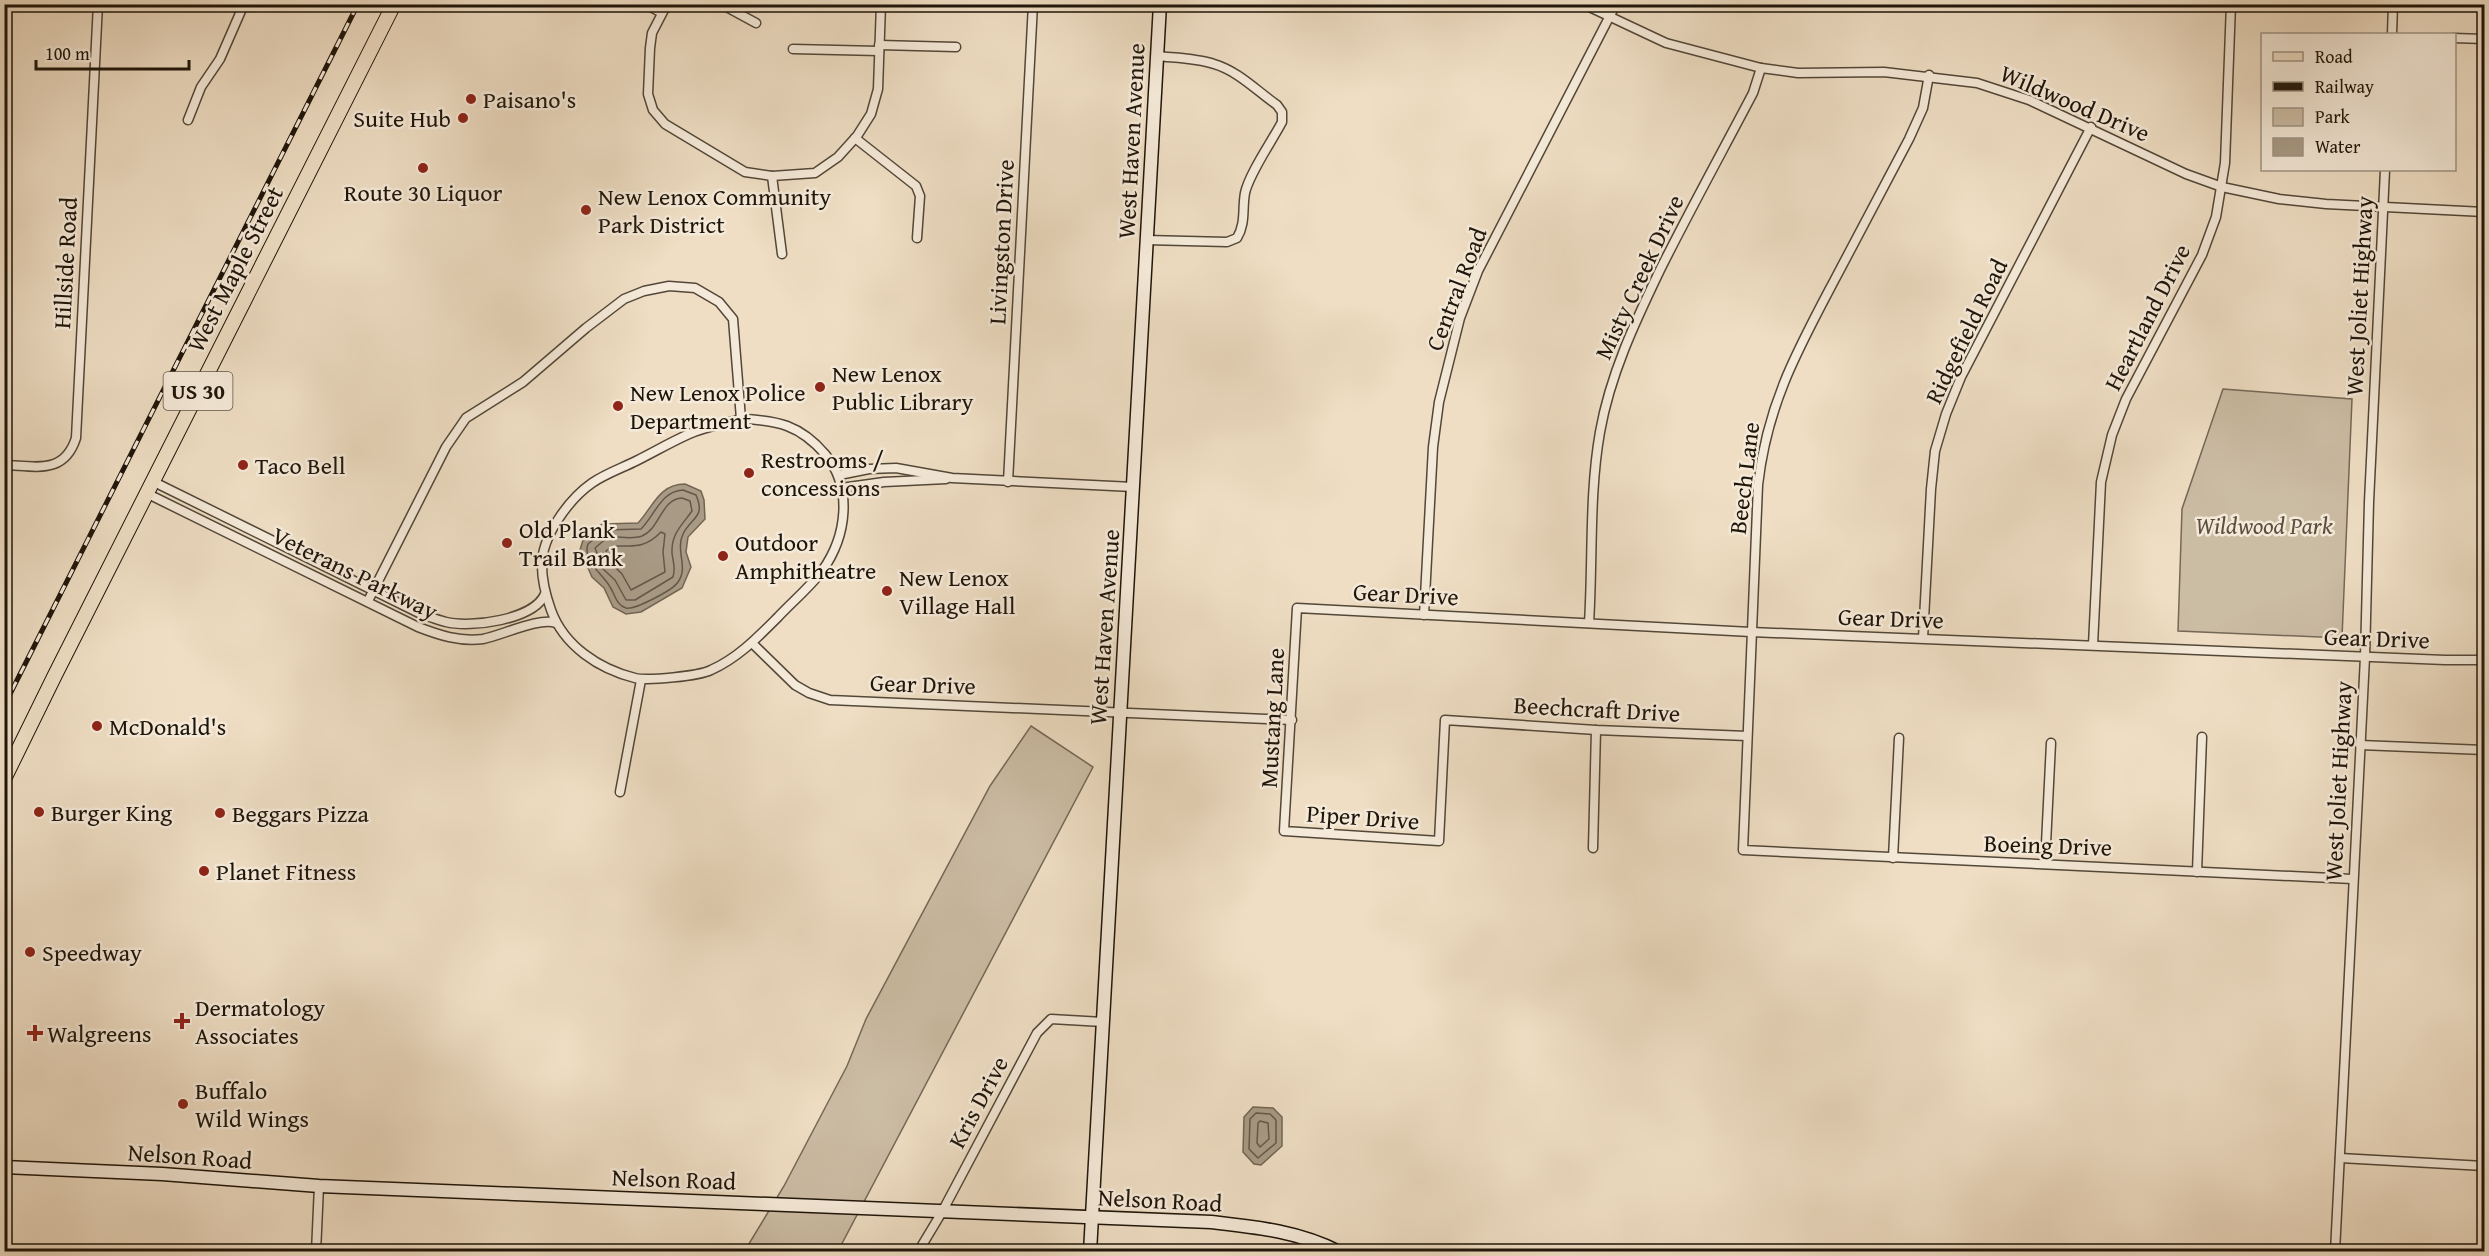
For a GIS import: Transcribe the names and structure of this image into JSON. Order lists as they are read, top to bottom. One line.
{"streets":{"main road":["West Maple Street","US 30"],"street":["Wildwood Drive","West Haven Avenue","Livingston Drive","Hillside Road","Misty Creek Drive","Central Road","West Joliet Highway","Heartland Drive","Ridgefield Road","Beech Lane","Veterans Parkway","Gear Drive","Beechcraft Drive","Mustang Lane","Piper Drive","Boeing Drive","Kris Drive","Nelson Road"]},"crossings":[["Wildwood Drive","Misty Creek Drive"],["Wildwood Drive","Central Road"],["Wildwood Drive","West Joliet Highway"],["Wildwood Drive","Heartland Drive"],["Wildwood Drive","Ridgefield Road"],["Wildwood Drive","Beech Lane"],["West Haven Avenue","Gear Drive"],["West Haven Avenue","Kris Drive"],["West Haven Avenue","Nelson Road"],["West Maple Street","Veterans Parkway"],["Misty Creek Drive","Gear Drive"],["Central Road","Gear Drive"],["West Joliet Highway","Gear Drive"],["West Joliet Highway","Boeing Drive"],["Heartland Drive","Gear Drive"],["Ridgefield Road","Gear Drive"],["Beech Lane","Gear Drive"],["Beech Lane","Beechcraft Drive"],["Beech Lane","Boeing Drive"],["Gear Drive","Mustang Lane"],["Beechcraft Drive","Piper Drive"],["Mustang Lane","Piper Drive"],["Kris Drive","Nelson Road"]],"parks":["Wildwood Park"],"places":{"other":["Paisano's","Suite Hub","Route 30 Liquor","New Lenox Community Park District","New Lenox Public Library","New Lenox Police Department","Taco Bell","Restrooms / concessions","Old Plank Trail Bank","Outdoor Amphitheatre","New Lenox Village Hall","McDonald's","Burger King","Beggars Pizza","Planet Fitness","Speedway","Buffalo Wild Wings"],"health":["Dermatology Associates","Walgreens"]},"legend":["Road","Railway","Park","Water"],"scale_bar":"100 m"}
